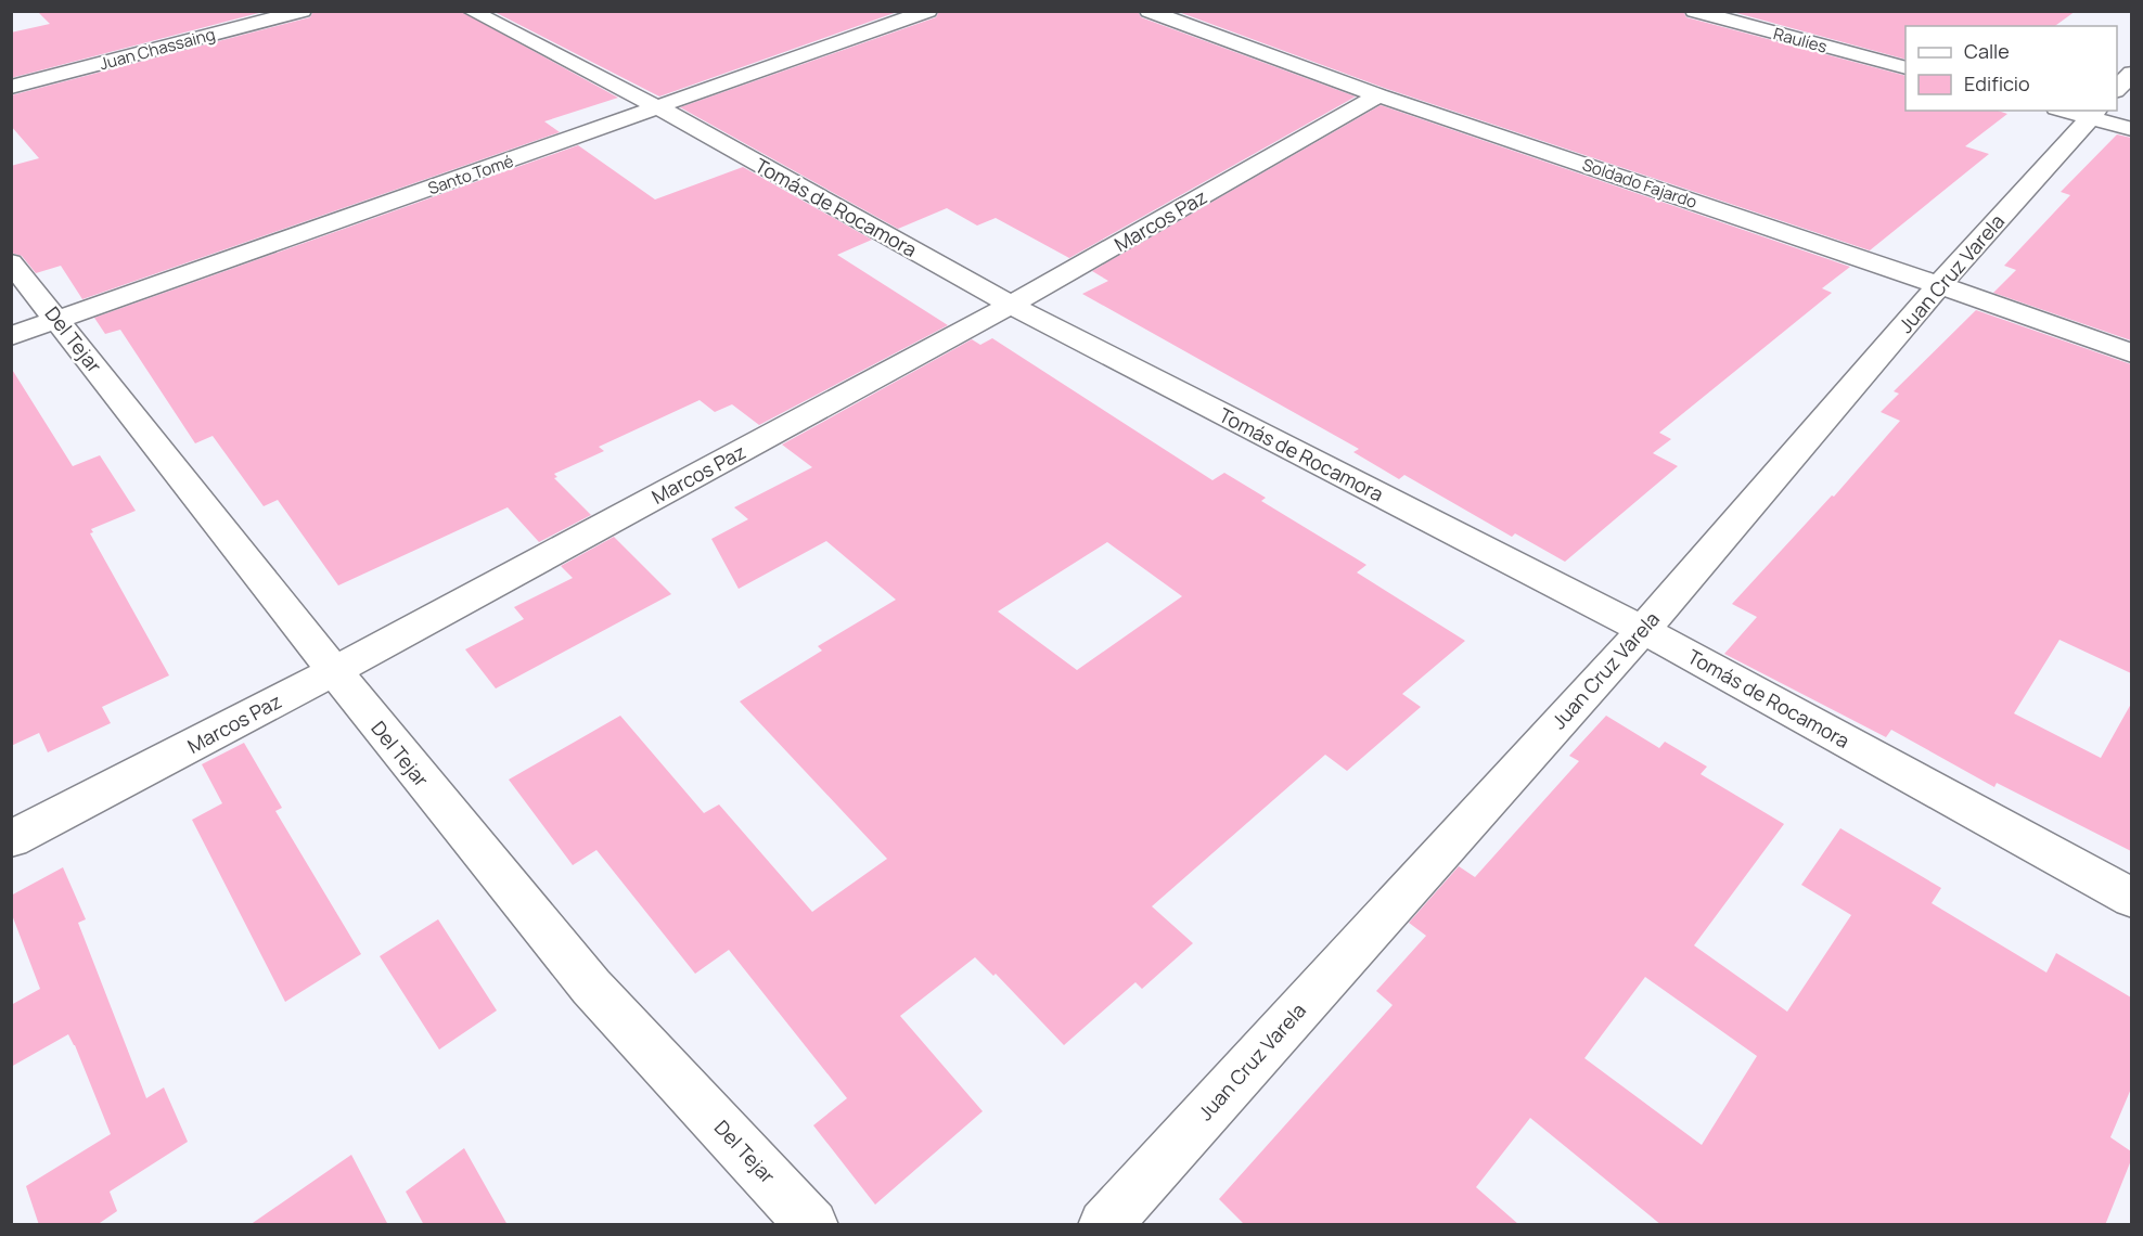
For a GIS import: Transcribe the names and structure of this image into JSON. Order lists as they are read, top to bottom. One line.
{"streets":{"street":["Raulíes","Juan Chassaing","Santo Tomé","Soldado Fajardo","Tomás de Rocamora","Marcos Paz","Juan Cruz Varela","Del Tejar"]},"crossings":[["Santo Tomé","Tomás de Rocamora"],["Santo Tomé","Del Tejar"],["Soldado Fajardo","Marcos Paz"],["Soldado Fajardo","Juan Cruz Varela"],["Tomás de Rocamora","Marcos Paz"],["Tomás de Rocamora","Juan Cruz Varela"],["Marcos Paz","Del Tejar"]],"legend":["Calle","Edificio"]}
